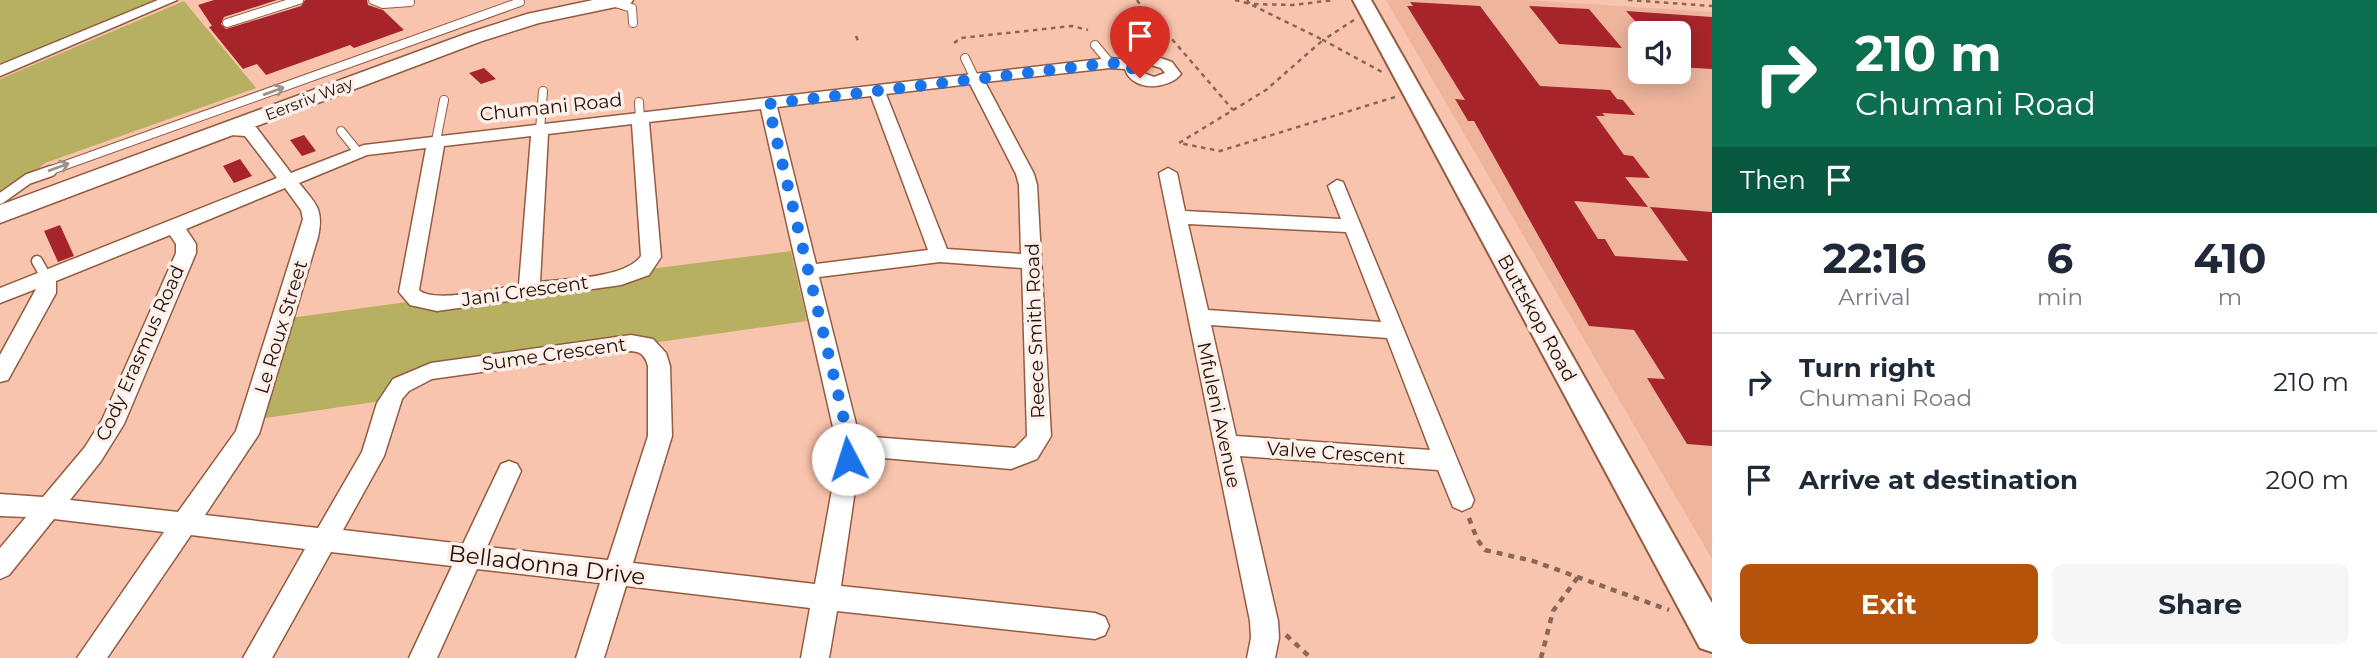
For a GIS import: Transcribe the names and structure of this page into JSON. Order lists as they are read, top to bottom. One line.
{"streets":{"main road":["Eersriv Way"],"street":["Chumani Road","Jani Crescent","Buttskop Road","Le Roux Street","Reece Smith Road","Cody Erasmus Road","Sume Crescent","Mfuleni Avenue","Valve Crescent","Belladonna Drive"]},"crossings":[["Eersriv Way","Le Roux Street"],["Chumani Road","Jani Crescent"],["Chumani Road","Le Roux Street"],["Chumani Road","Reece Smith Road"],["Chumani Road","Cody Erasmus Road"],["Le Roux Street","Belladonna Drive"],["Cody Erasmus Road","Belladonna Drive"],["Sume Crescent","Belladonna Drive"],["Mfuleni Avenue","Valve Crescent"]],"page":{"turn":["210 m","Chumani Road"],"then":"Then","eta":["22:16","Arrival","6","min","410","m"],"list":[{"name":"Turn right","note":"Chumani Road","value":"210 m"},{"name":"Arrive at destination","value":"200 m"}],"buttons":["Exit","Share"]}}
